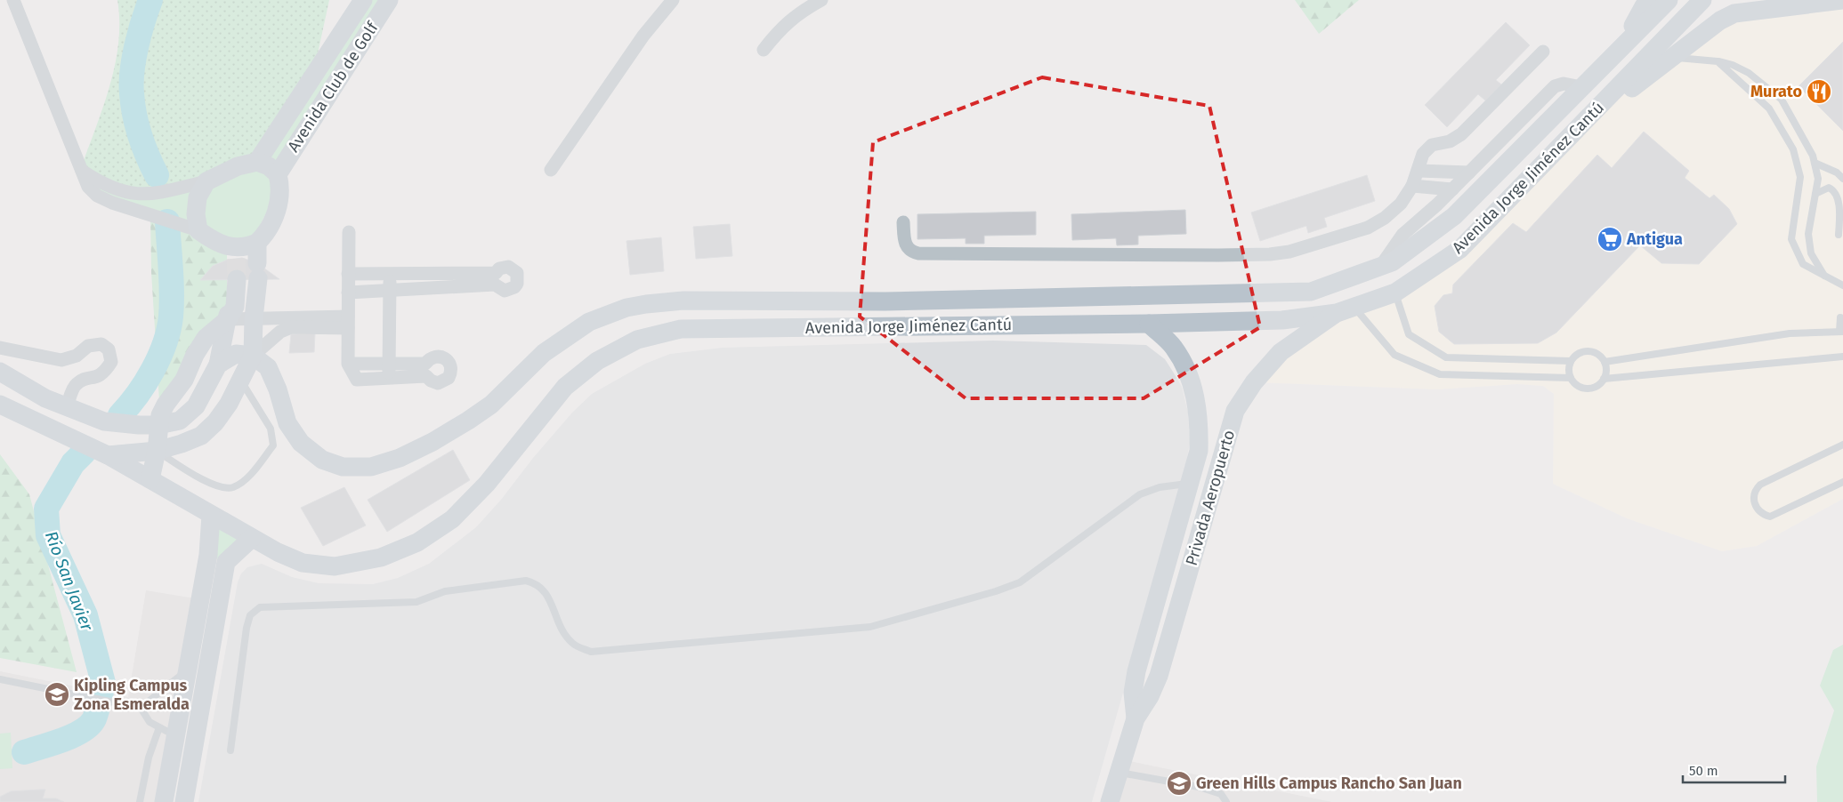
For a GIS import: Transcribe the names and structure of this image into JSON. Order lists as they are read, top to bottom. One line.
{"streets":{"main road":["Avenida Club de Golf","Avenida Jorge Jiménez Cantú","Privada Aeropuerto"]},"crossings":[["Avenida Jorge Jiménez Cantú","Privada Aeropuerto"]],"water":["Río San Javier"],"places":{"restaurant":["Murato"],"supermarket":["Antigua"],"school or university":["Kipling Campus Zona Esmeralda","Green Hills Campus Rancho San Juan"]},"scale_bar":"50 m"}
